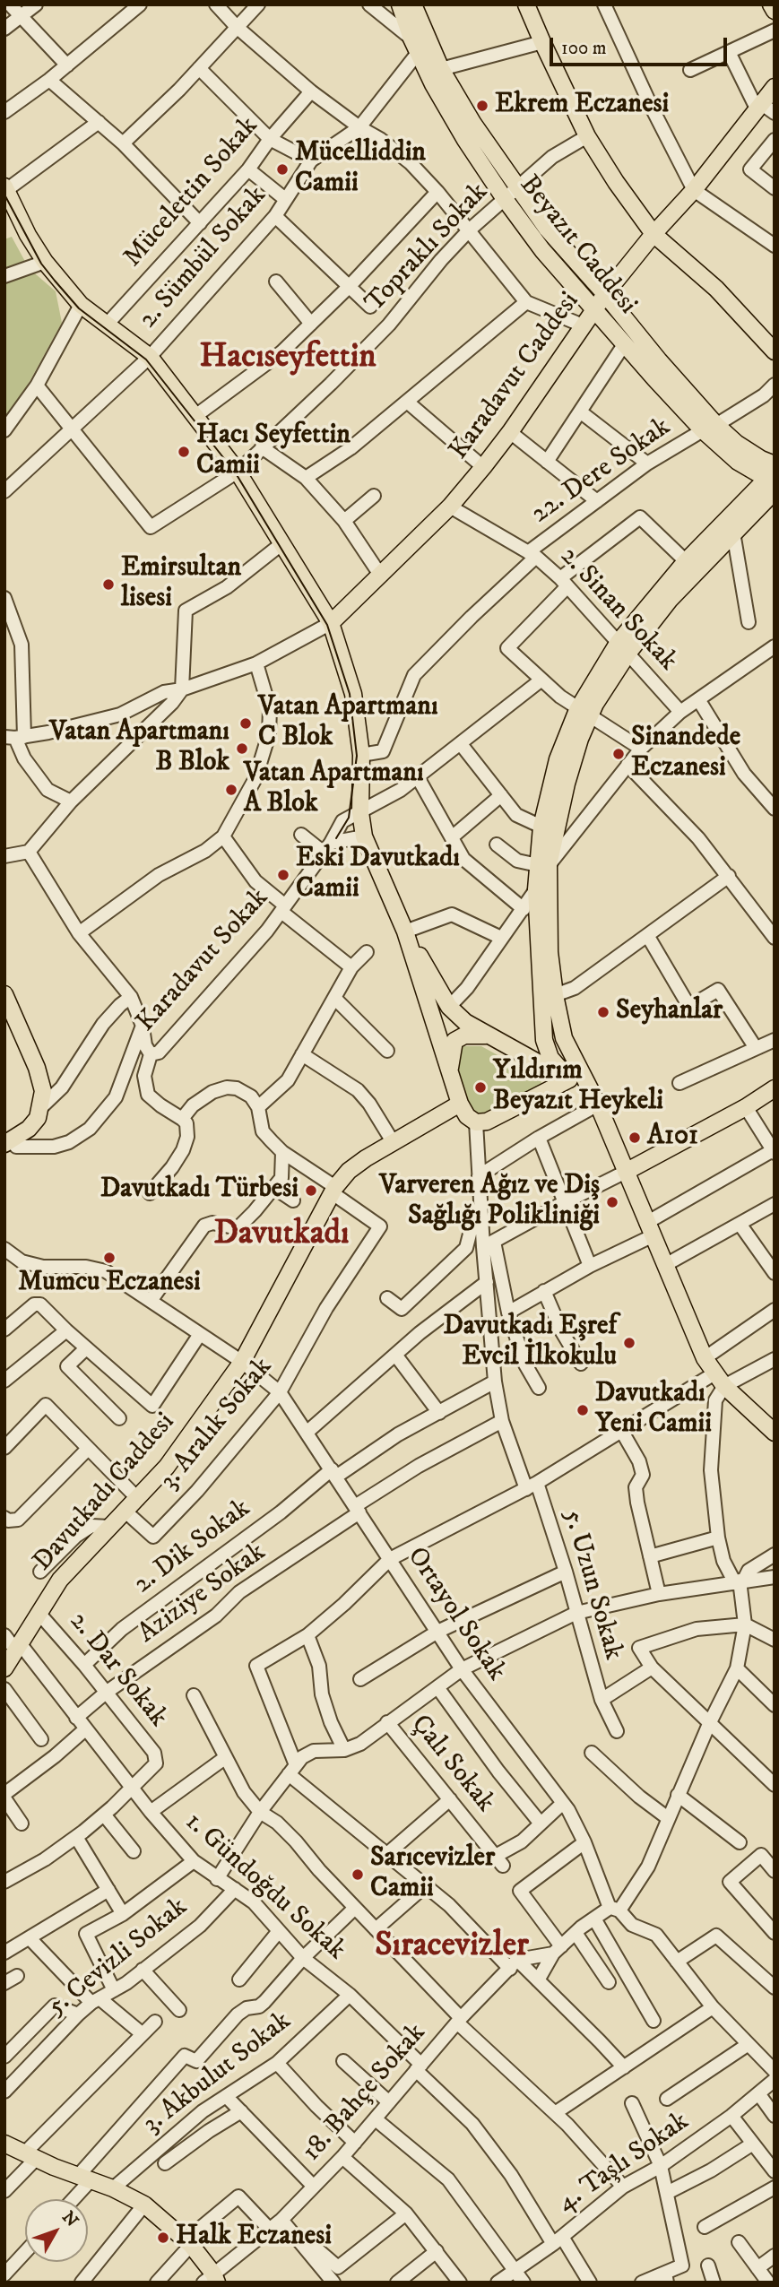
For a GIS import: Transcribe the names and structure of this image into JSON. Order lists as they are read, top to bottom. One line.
{"streets":{"main road":["Beyazıt Caddesi","Karadavut Caddesi","Davutkadı Caddesi"],"street":["Mücelettin Sokak","Topraklı Sokak","2. Sümbül Sokak","22. Dere Sokak","2. Sinan Sokak","Karadavut Sokak","3. Aralık Sokak","2. Dik Sokak","5. Uzun Sokak","Aziziye Sokak","Ortayol Sokak","2. Dar Sokak","Çalı Sokak","1. Gündoğdu Sokak","5. Cevizli Sokak","3. Akbulut Sokak","18. Bahçe Sokak","4. Taşlı Sokak"]},"crossings":[["Beyazıt Caddesi","Topraklı Sokak"],["Beyazıt Caddesi","2. Sümbül Sokak"],["Beyazıt Caddesi","Karadavut Caddesi"],["Beyazıt Caddesi","22. Dere Sokak"],["Topraklı Sokak","2. Sümbül Sokak"],["Karadavut Caddesi","2. Sinan Sokak"],["22. Dere Sokak","2. Sinan Sokak"],["3. Aralık Sokak","Davutkadı Caddesi"],["3. Aralık Sokak","Ortayol Sokak"],["Davutkadı Caddesi","Ortayol Sokak"],["Davutkadı Caddesi","2. Dar Sokak"],["Davutkadı Caddesi","1. Gündoğdu Sokak"],["2. Dik Sokak","5. Uzun Sokak"],["2. Dik Sokak","Ortayol Sokak"],["2. Dik Sokak","2. Dar Sokak"],["5. Uzun Sokak","Aziziye Sokak"],["Aziziye Sokak","Ortayol Sokak"],["Aziziye Sokak","2. Dar Sokak"],["Aziziye Sokak","1. Gündoğdu Sokak"],["2. Dar Sokak","1. Gündoğdu Sokak"],["1. Gündoğdu Sokak","5. Cevizli Sokak"],["1. Gündoğdu Sokak","3. Akbulut Sokak"],["1. Gündoğdu Sokak","18. Bahçe Sokak"],["1. Gündoğdu Sokak","4. Taşlı Sokak"]],"districts":["Hacıseyfettin","Davutkadı","Sıracevizler"],"places":["Ekrem Eczanesi","Mücelliddin Camii","Hacı Seyfettin Camii","Emirsultan lisesi","Vatan Apartmanı C Blok","Vatan Apartmanı B Blok","Sinandede Eczanesi","Vatan Apartmanı A Blok","Eski Davutkadı Camii","Seyhanlar","Yıldırım Beyazıt Heykeli","A101","Davutkadı Türbesi","Varveren Ağız ve Diş Sağlığı Polikliniği","Mumcu Eczanesi","Davutkadı Eşref Evcil İlkokulu","Davutkadı Yeni Camii","Sarıcevizler Camii","Halk Eczanesi"],"scale_bar":"100 m","north":"top right"}
